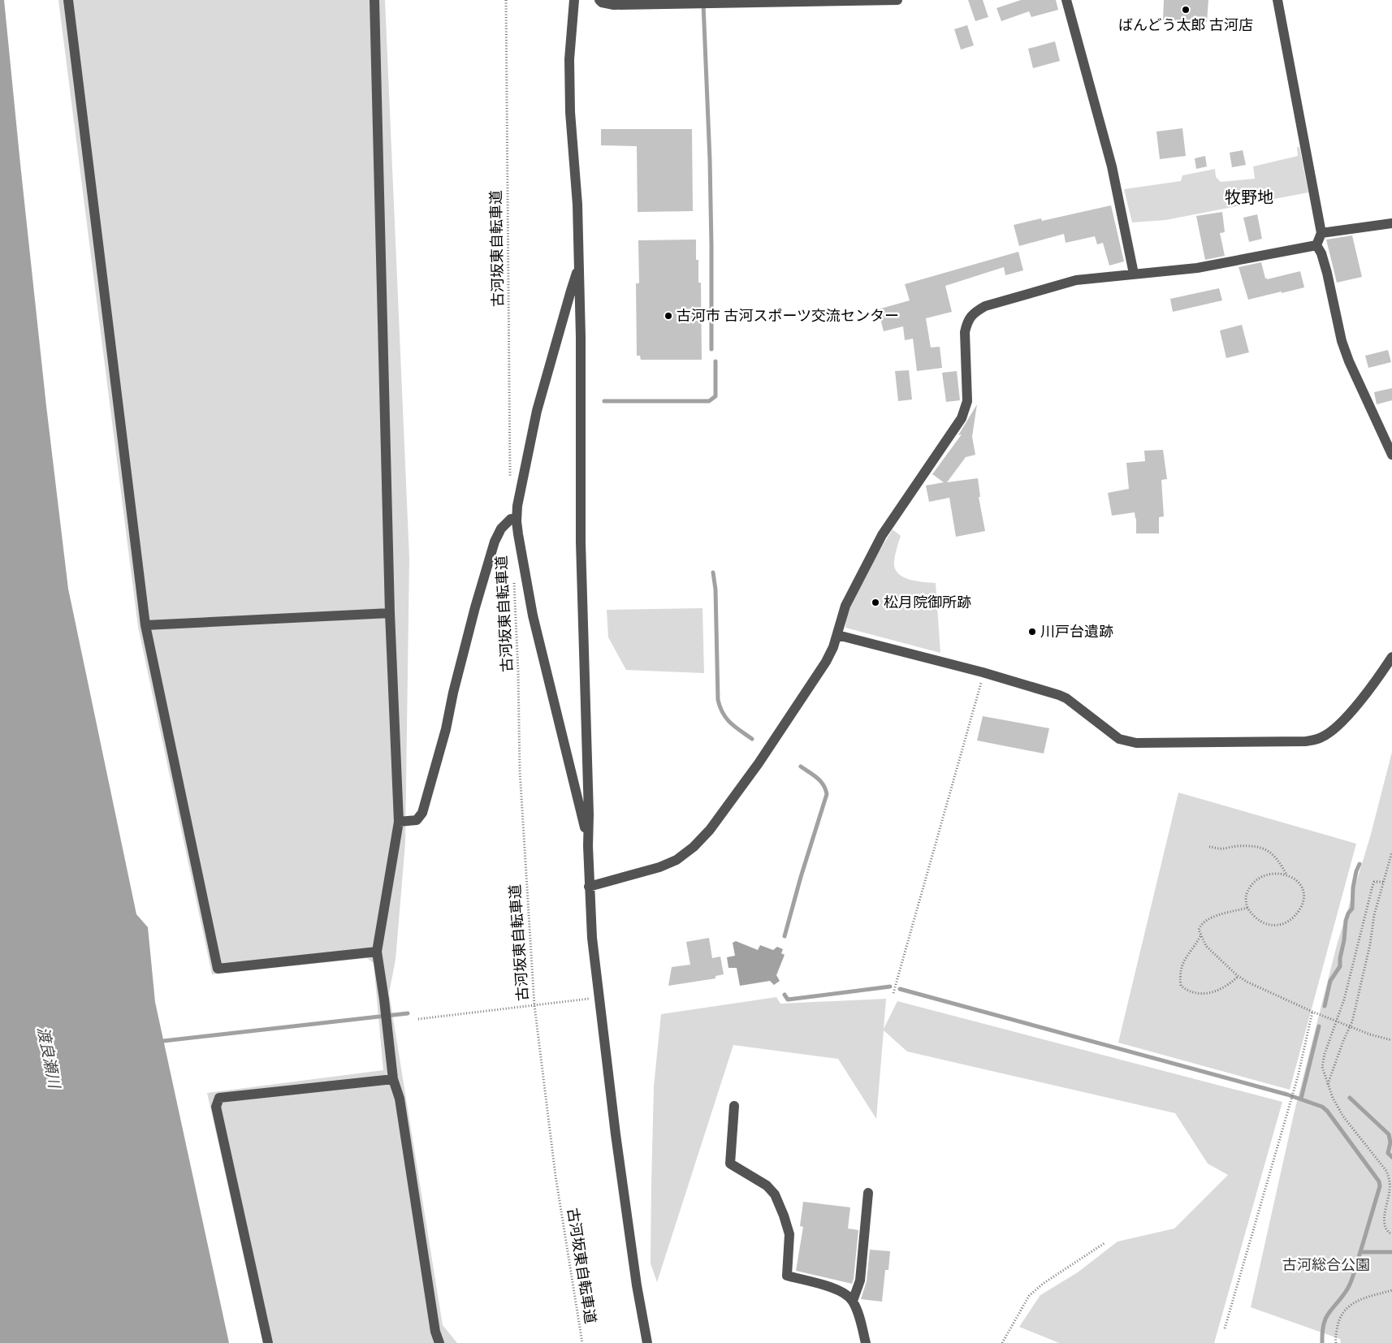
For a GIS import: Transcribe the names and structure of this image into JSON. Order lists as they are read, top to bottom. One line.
{"streets":{"path":["古河坂東自転車道"]},"districts":["牧野地"],"water":["渡良瀬川"],"parks":["古河総合公園"],"places":["ばんどう太郎 古河店","古河市 古河スポーツ交流センター","松月院御所跡","川戸台遺跡"]}
